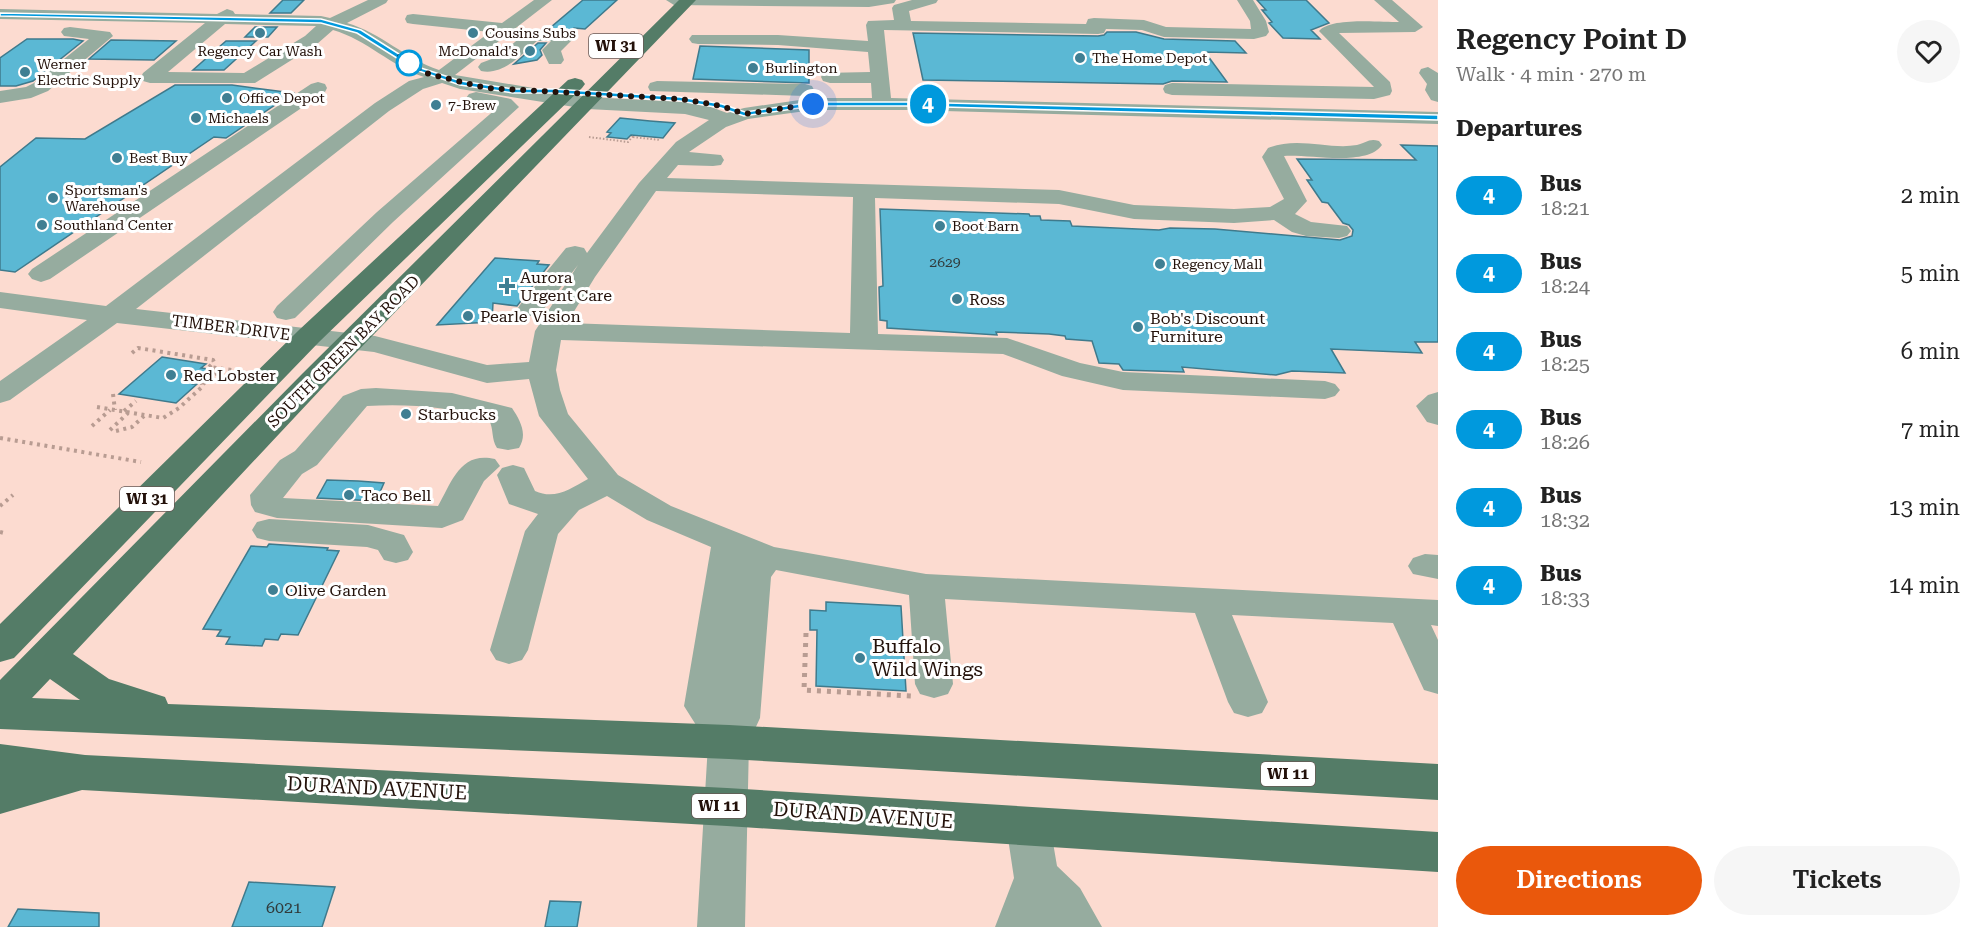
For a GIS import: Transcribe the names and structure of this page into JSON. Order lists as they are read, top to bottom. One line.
{"streets":{"main road":["WI 31","SOUTH GREEN BAY ROAD","WI 11","DURAND AVENUE"],"street":["TIMBER DRIVE"]},"crossings":[["TIMBER DRIVE","SOUTH GREEN BAY ROAD"]],"places":{"other":["Regency Car Wash","Cousins Subs","McDonald's","The Home Depot","Burlington","Werner Electric Supply","Office Depot","7-Brew","Michaels","Best Buy","Sportsman's Warehouse","Southland Center","Boot Barn","Regency Mall","Ross","Pearle Vision","Bob's Discount Furniture","Red Lobster","Starbucks","Taco Bell","Olive Garden","Buffalo Wild Wings"],"health":["Aurora Urgent Care"]},"lines":["bus line 4"],"house_numbers":["2629","6021"],"page":{"on_map":"4","heading":[["Regency Point D","Walk · 4 min · 270 m"],"Departures"],"list":[{"mark":"4","name":"Bus","note":"18:21","value":"2 min"},{"mark":"4","name":"Bus","note":"18:24","value":"5 min"},{"mark":"4","name":"Bus","note":"18:25","value":"6 min"},{"mark":"4","name":"Bus","note":"18:26","value":"7 min"},{"mark":"4","name":"Bus","note":"18:32","value":"13 min"},{"mark":"4","name":"Bus","note":"18:33","value":"14 min"}],"buttons":["Directions","Tickets"]}}
